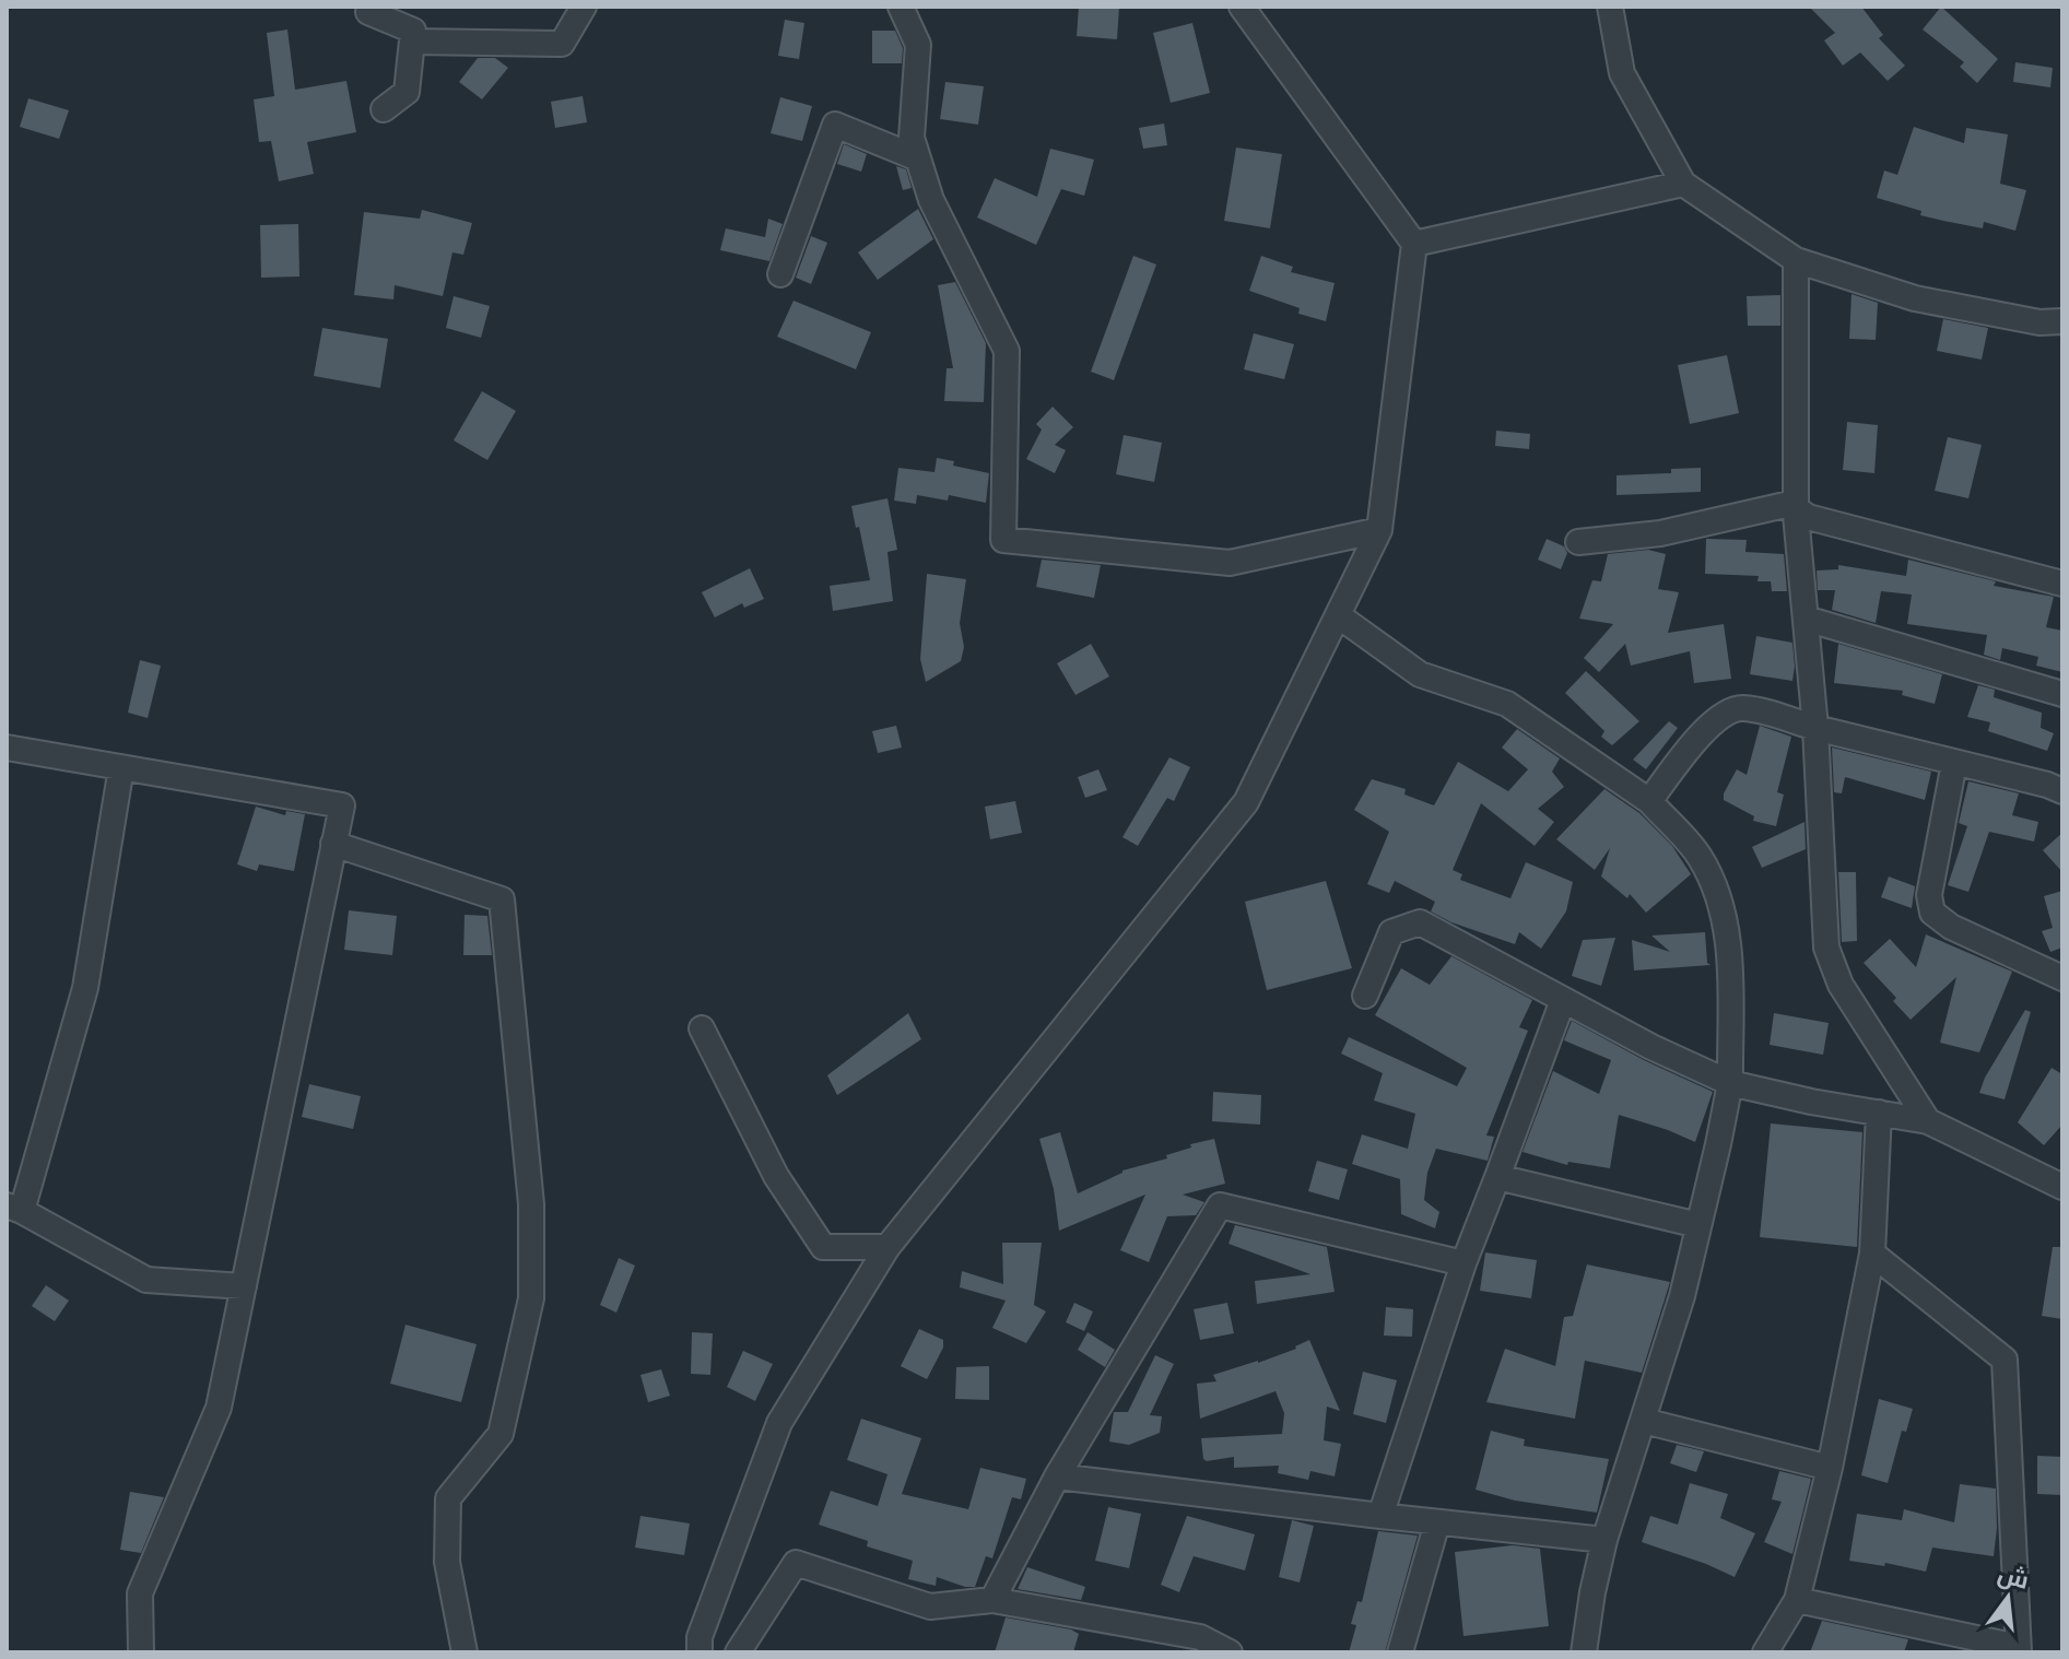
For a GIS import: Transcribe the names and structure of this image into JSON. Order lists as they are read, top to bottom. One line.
{"north":"top"}
